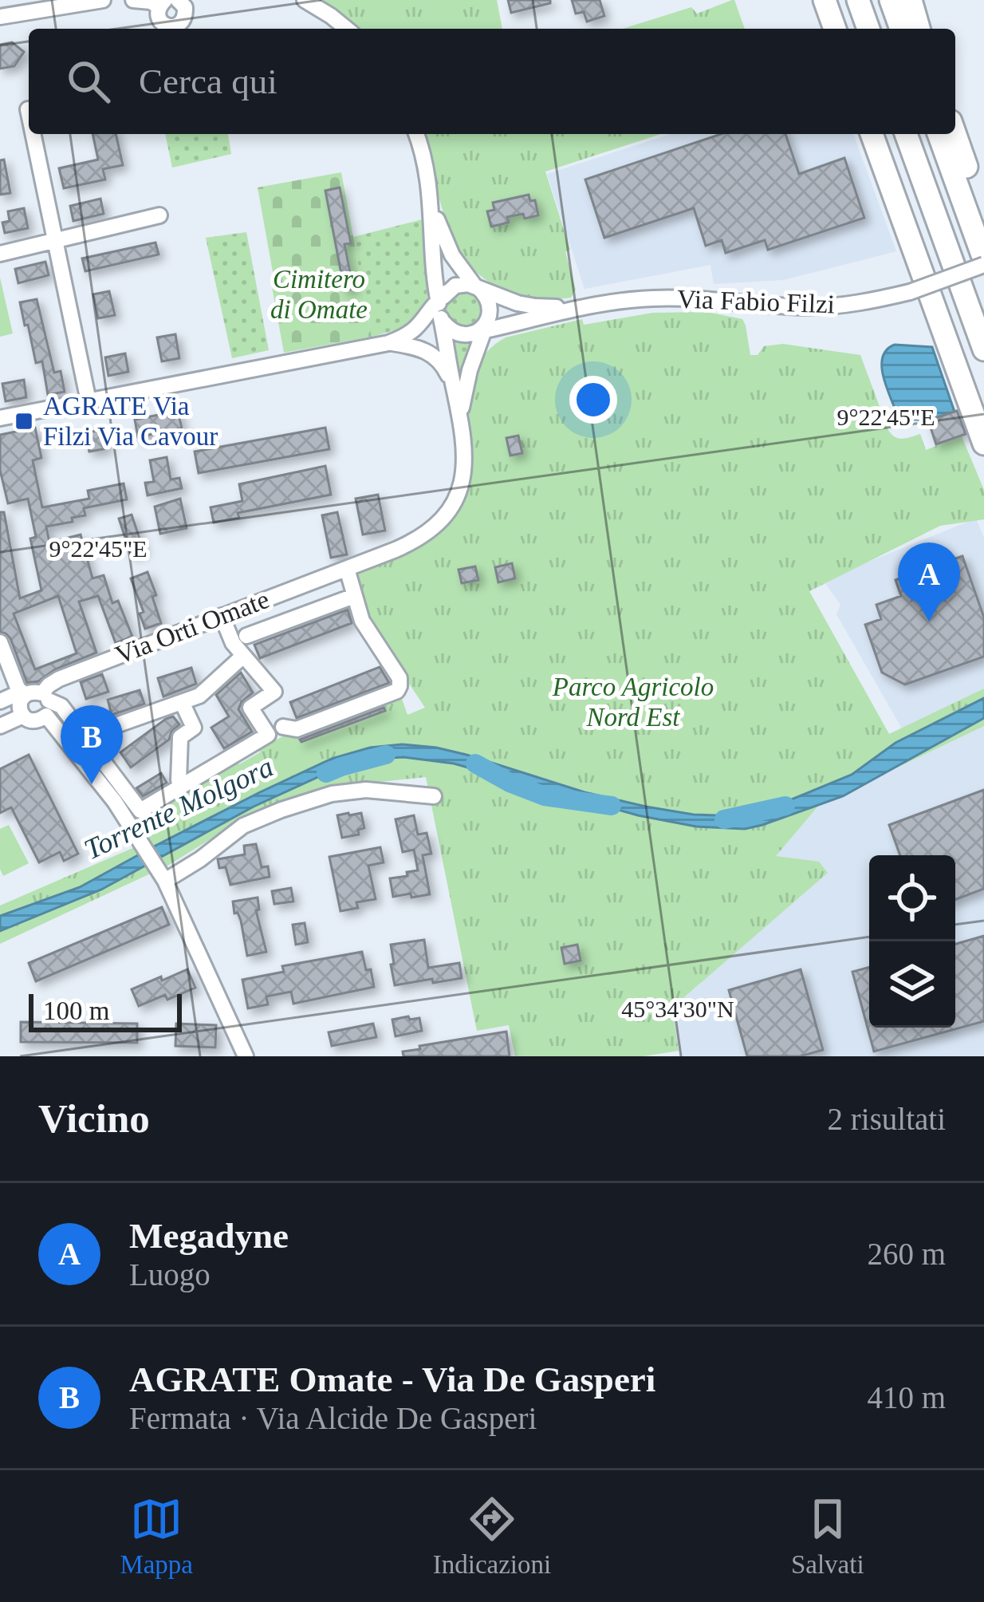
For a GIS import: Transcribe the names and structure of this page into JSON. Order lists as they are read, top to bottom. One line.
{"streets":{"street":["Via Fabio Filzi","Via Orti Omate"]},"crossings":[["Via Fabio Filzi","Via Orti Omate"]],"water":["Torrente Molgora"],"parks":["Cimitero di Omate","Parco Agricolo Nord Est"],"places":{"transit":["AGRATE Via Filzi Via Cavour"]},"scale_bar":"100 m","page":{"search":"Cerca qui","pins":["A","B"],"scale":"100 m","heading":["Vicino","2 risultati"],"list":[{"mark":"A","name":"Megadyne","note":"Luogo","value":"260 m"},{"mark":"B","name":"AGRATE Omate - Via De Gasperi","note":"Fermata · Via Alcide De Gasperi","value":"410 m"}],"nav":["Mappa","Indicazioni","Salvati"]},"coordinates":["9°22'45\"E","45°34'30\"N"]}
